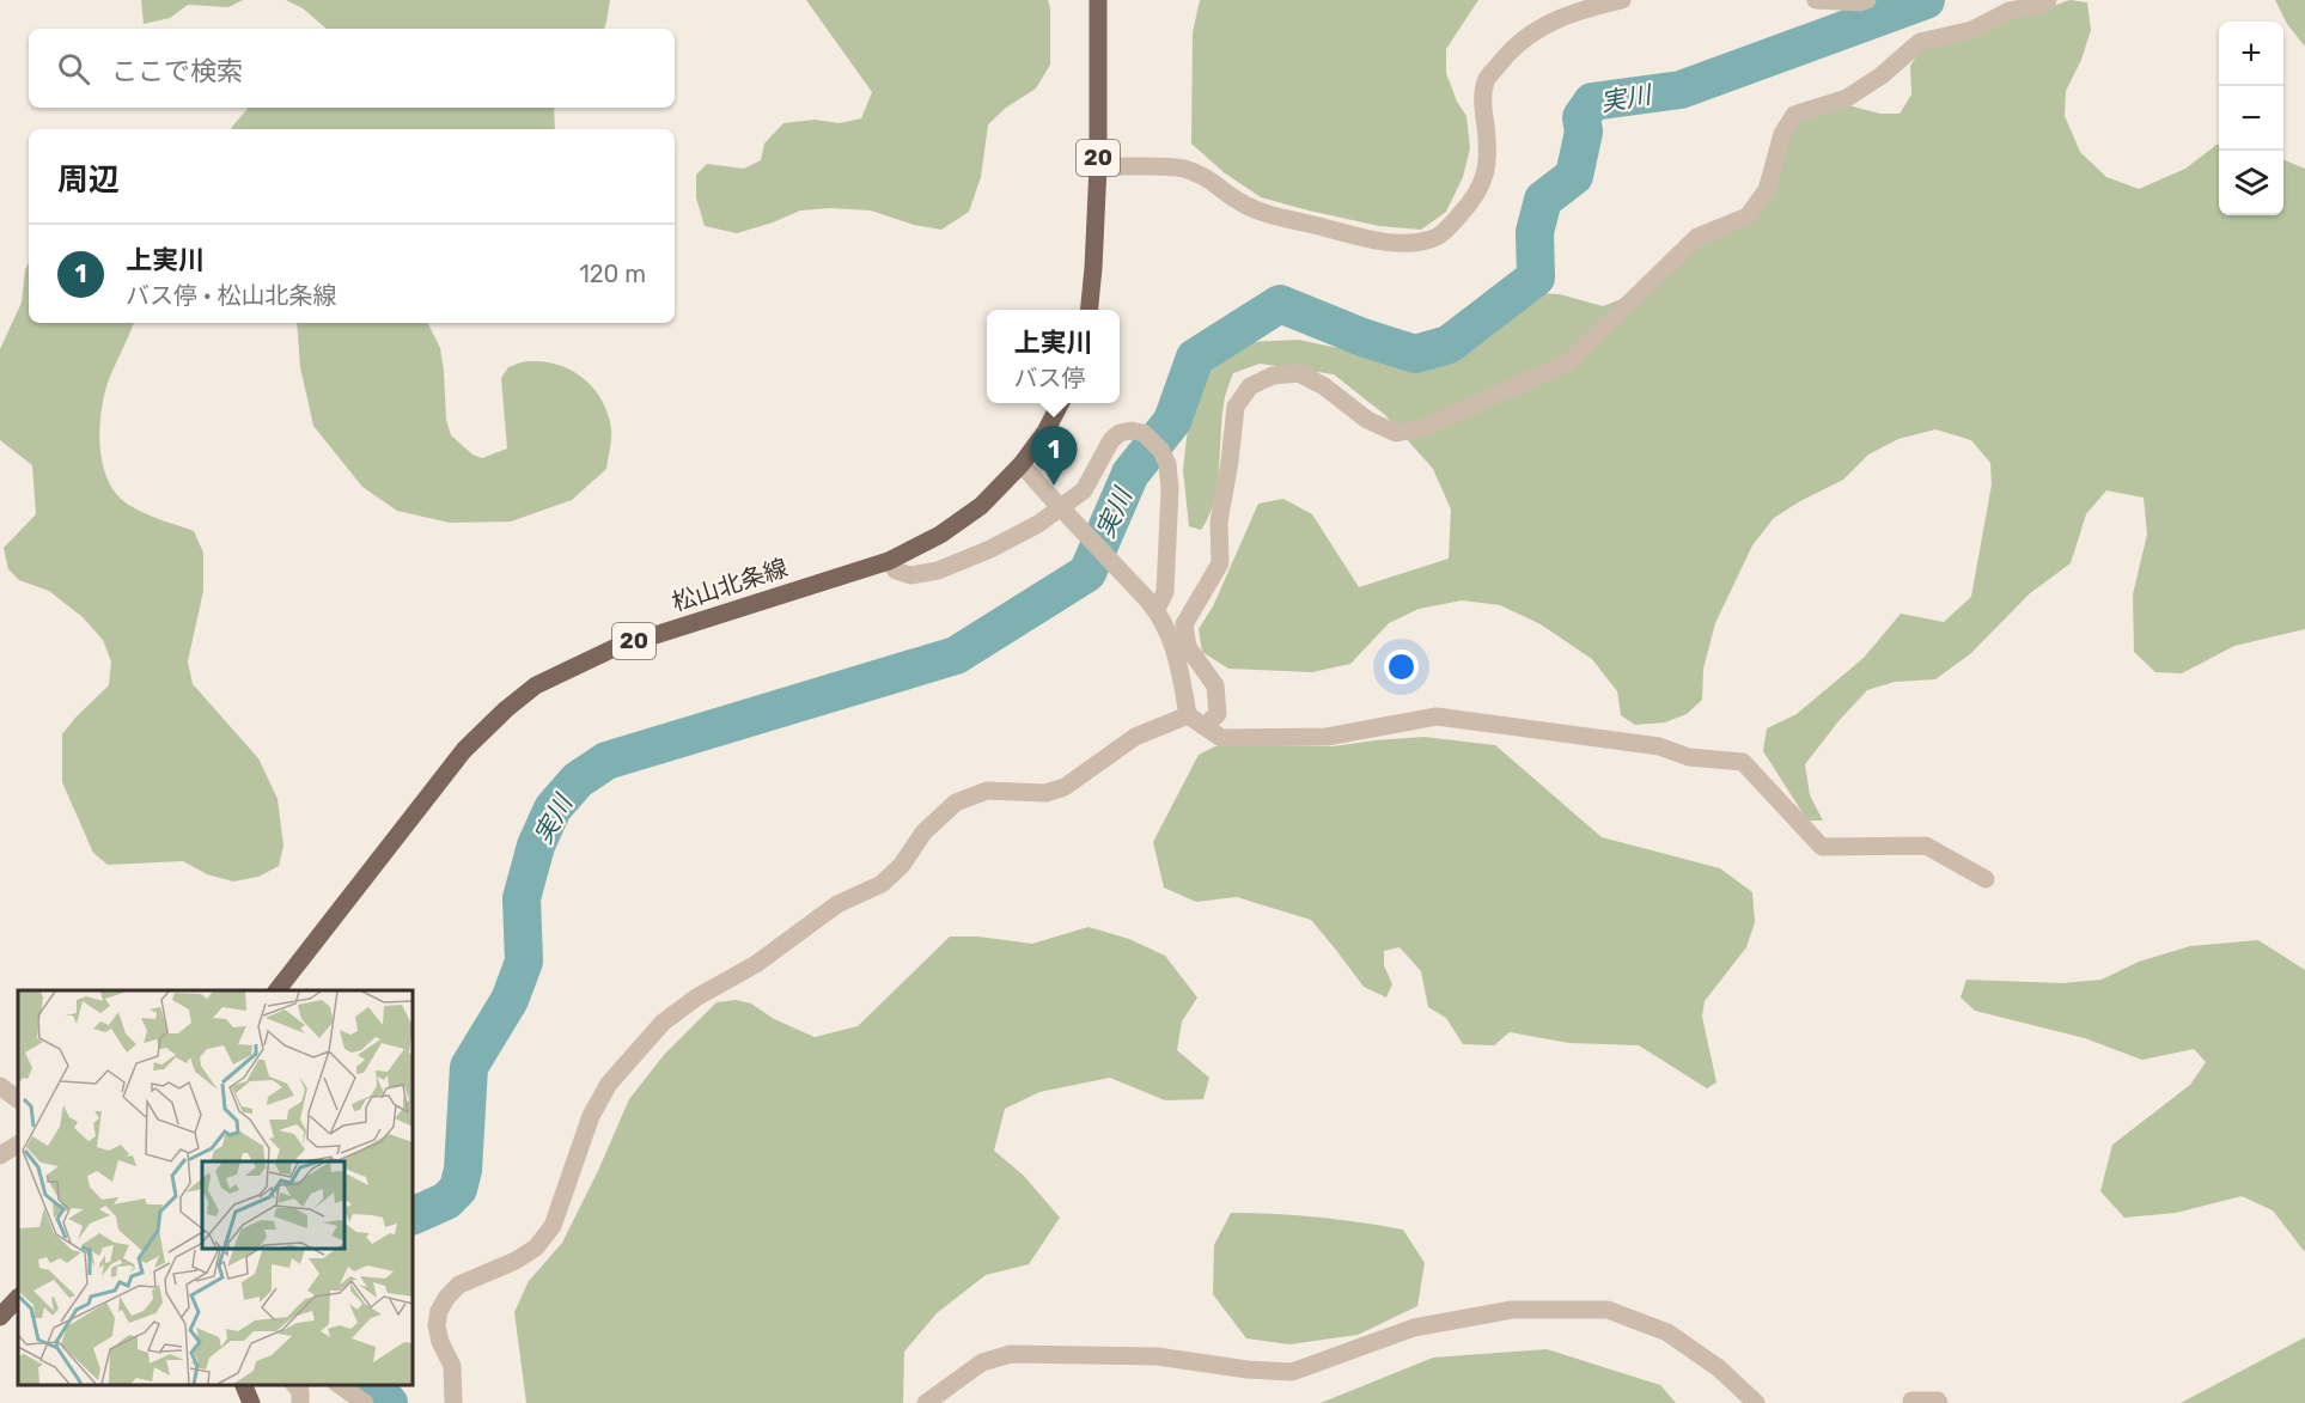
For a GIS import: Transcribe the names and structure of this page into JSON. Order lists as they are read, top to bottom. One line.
{"streets":{"main road":["20","松山北条線"]},"water":["実川"],"page":{"map_buttons":["+","−"],"search":"ここで検索","heading":"周辺","list":[{"mark":"1","name":"上実川","note":"バス停 · 松山北条線","value":"120 m"}],"popup":["上実川","バス停"],"pins":"1"}}
